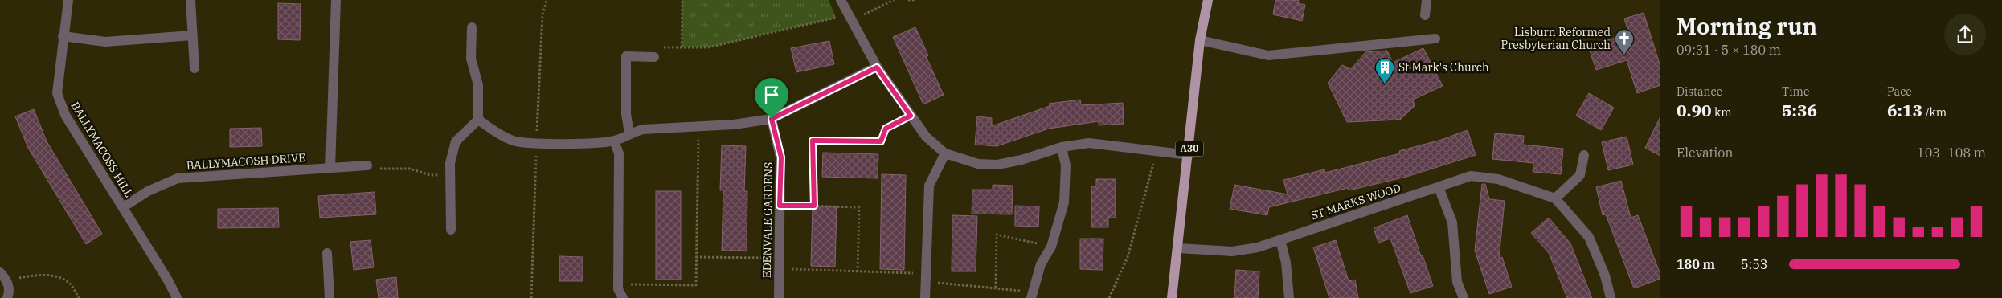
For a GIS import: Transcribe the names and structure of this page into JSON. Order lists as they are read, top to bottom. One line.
{"streets":{"main road":["A30"],"street":["BALLYMACOSS HILL","BALLYMACOSH DRIVE","ST MARKS WOOD","EDENVALE GARDENS"]},"crossings":[["A30","ST MARKS WOOD"],["BALLYMACOSS HILL","BALLYMACOSH DRIVE"]],"places":{"church":["Lisburn Reformed Presbyterian Church"],"building":["St Mark's Church"]},"page":{"heading":["Morning run","09:31 · 5 × 180 m"],"stats":[["Distance","0.90 km"],["Time","5:36"],["Pace","6:13 /km"]],"chart":["Elevation","103–108 m"],"list":[{"name":"180 m","note":"5:53"}]}}
